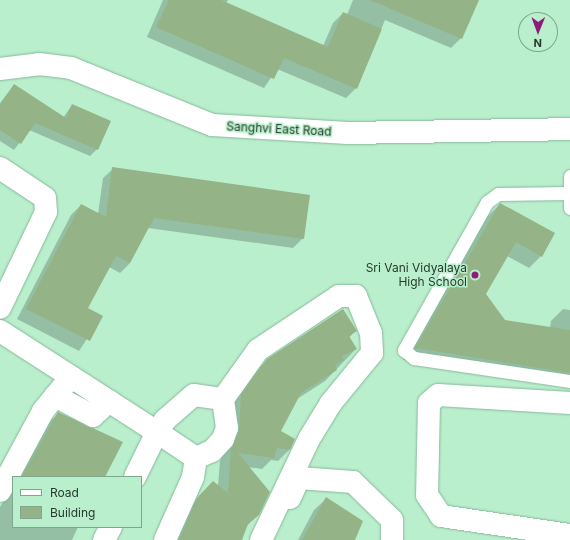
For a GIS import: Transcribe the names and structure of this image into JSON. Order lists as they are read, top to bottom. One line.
{"streets":{"street":["Sanghvi East Road"]},"places":["Sri Vani Vidyalaya High School"],"legend":["Road","Building"],"north":"bottom"}
